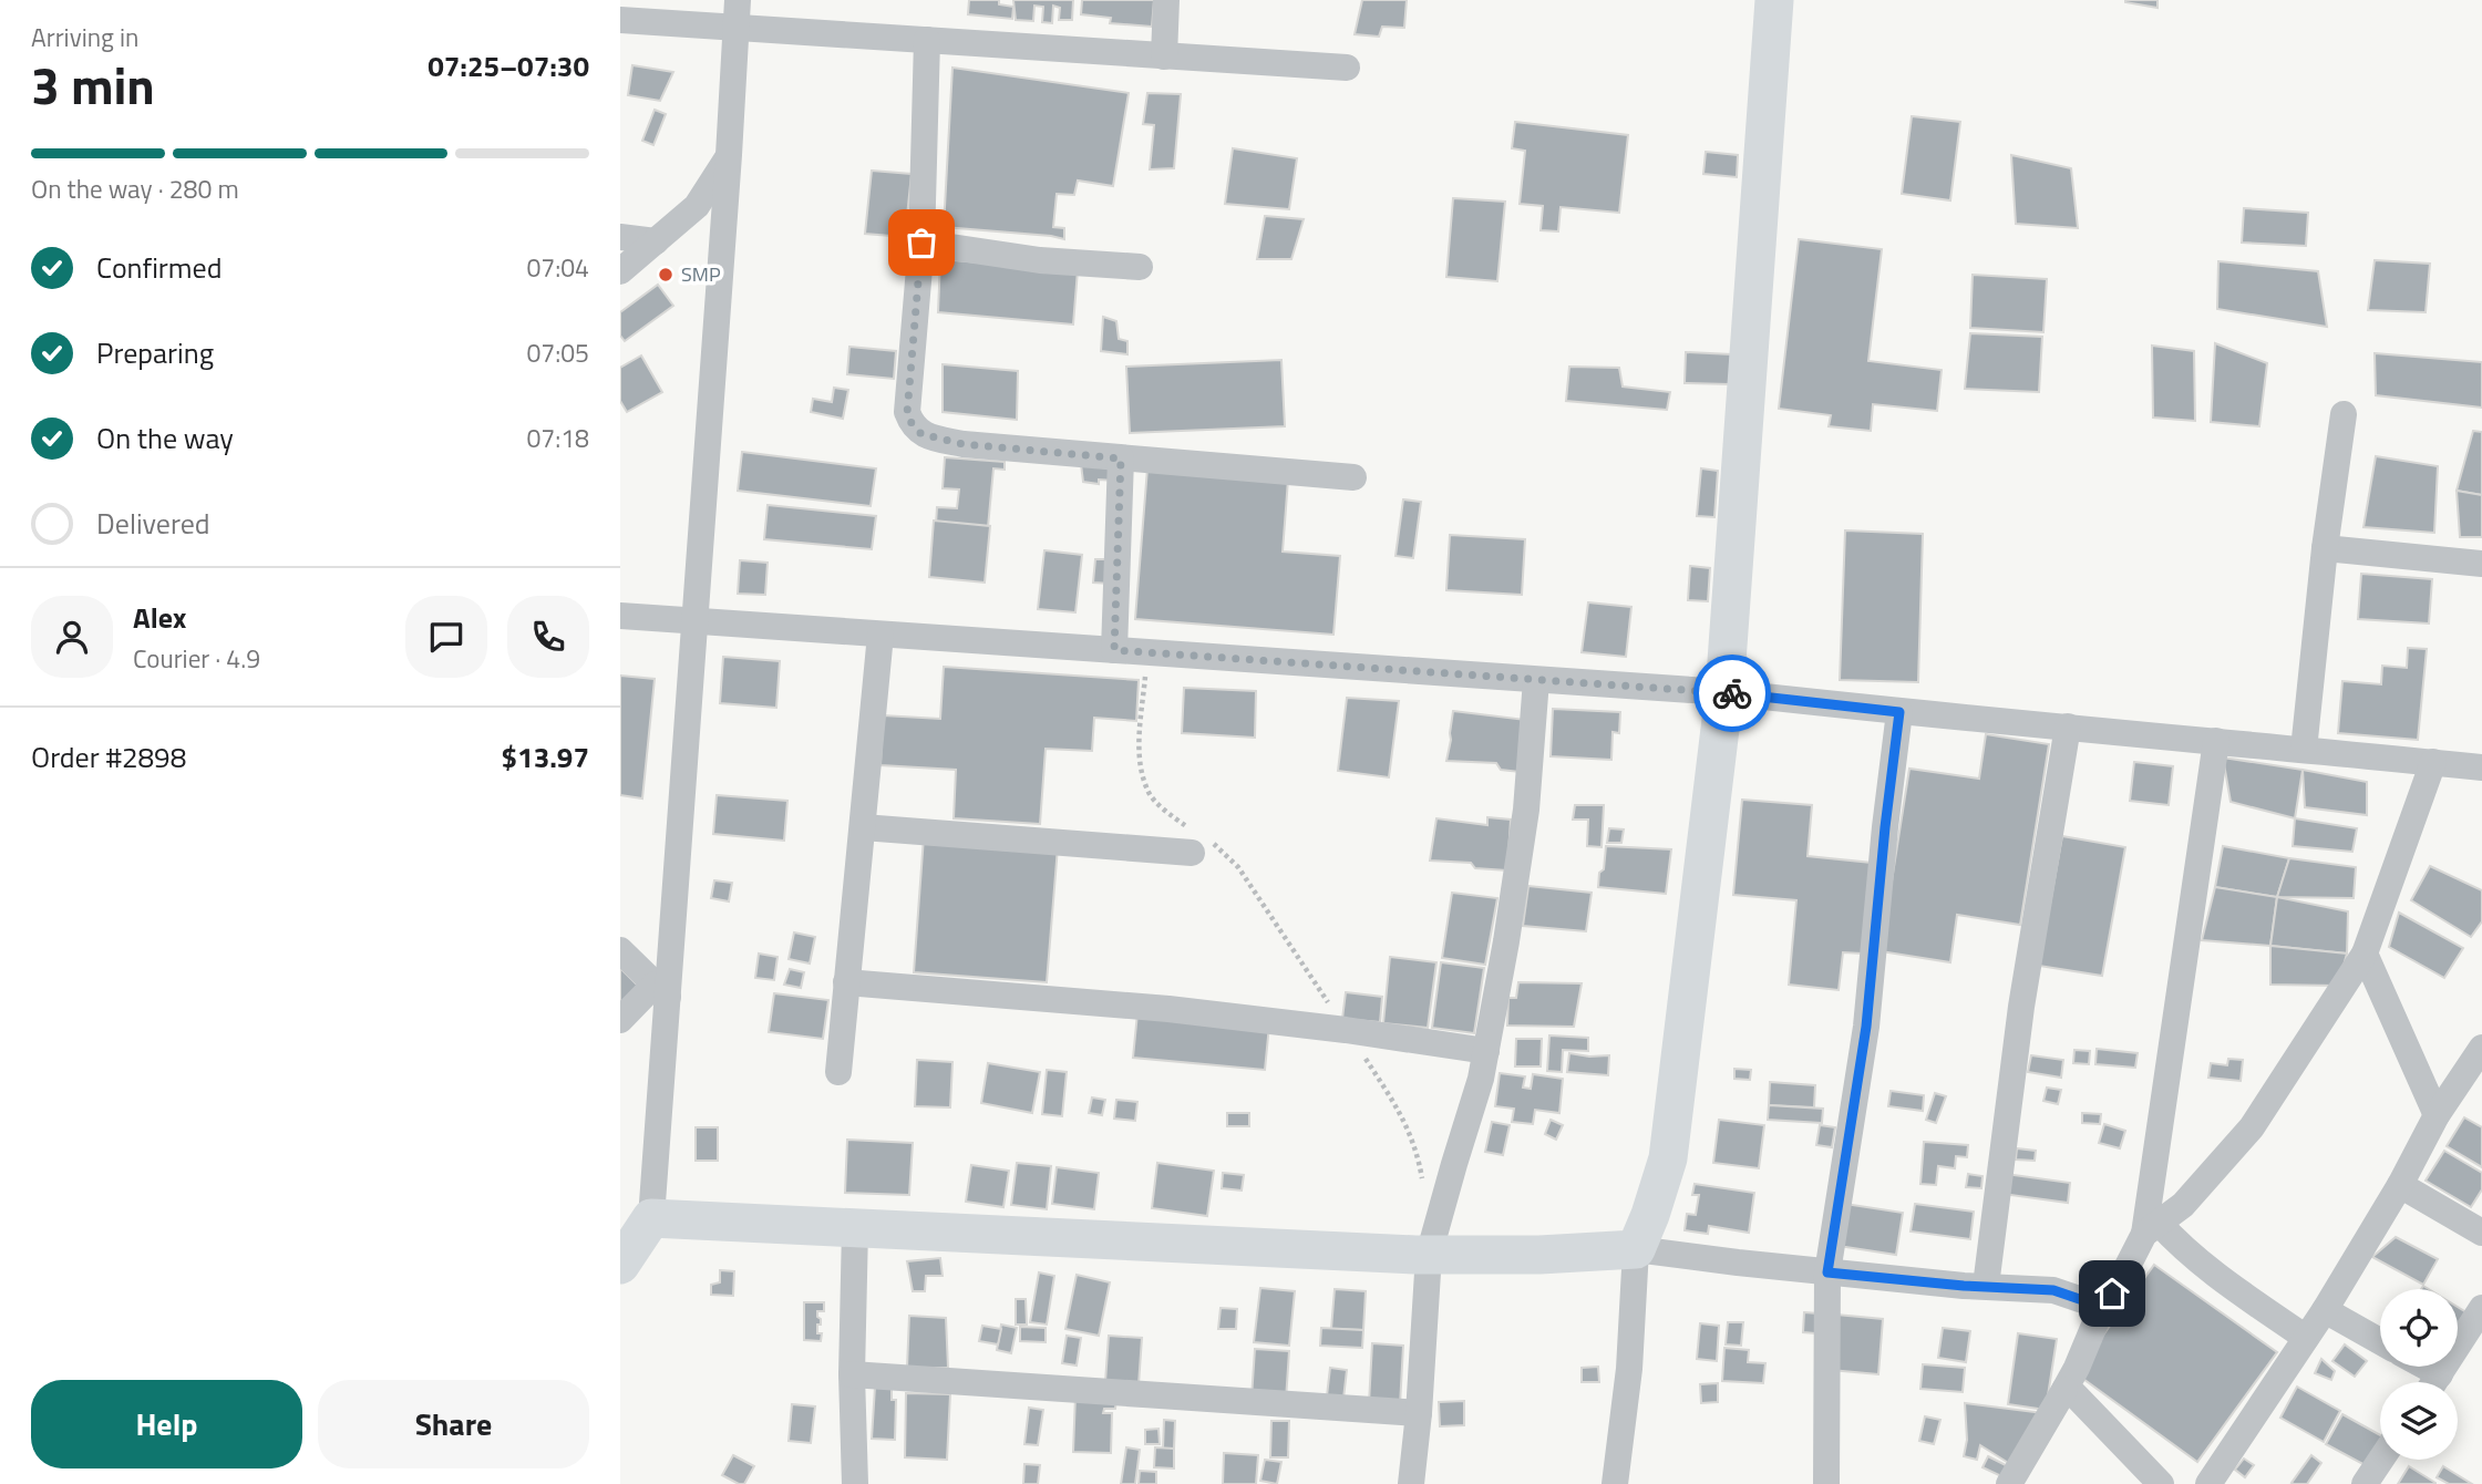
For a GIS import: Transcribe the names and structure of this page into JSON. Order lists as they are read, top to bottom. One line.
{"places":["SMP"],"page":{"heading":["3 min","Arriving in","07:25–07:30"],"panel":["Alex","Courier · 4.9","Order #2898","$13.97"],"bar":"On the way · 280 m","list":[["Confirmed","07:04"],["Preparing","07:05"],["On the way","07:18"],"Delivered"],"buttons":["Help","Share"]}}
